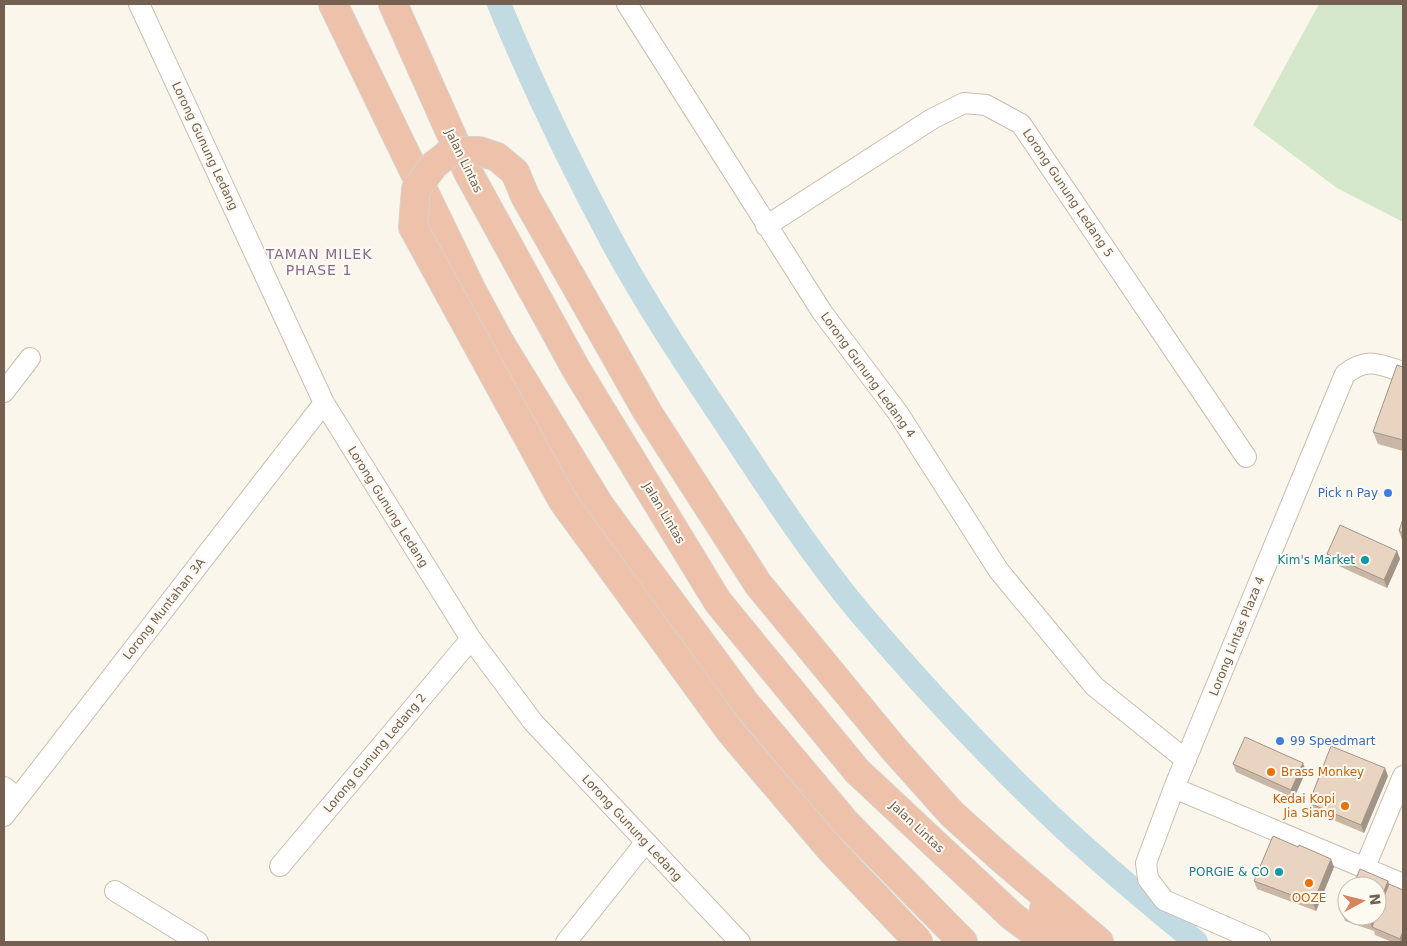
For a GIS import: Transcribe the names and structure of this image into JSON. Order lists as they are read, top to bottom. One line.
{"streets":{"highway":["Jalan Lintas"],"street":["Lorong Gunung Ledang","Lorong Gunung Ledang 5","Lorong Gunung Ledang 4","Lorong Muntahan 3A","Lorong Lintas Plaza 4","Lorong Gunung Ledang 2"]},"crossings":[["Lorong Gunung Ledang","Lorong Muntahan 3A"],["Lorong Gunung Ledang","Lorong Gunung Ledang 2"],["Lorong Gunung Ledang 5","Lorong Gunung Ledang 4"],["Lorong Gunung Ledang 4","Lorong Lintas Plaza 4"]],"districts":["TAMAN MILEK PHASE 1"],"places":["Pick n Pay","Kim's Market","99 Speedmart","Brass Monkey","Kedai Kopi Jia Siang","PORGIE & CO","OOZE"],"north":"right"}
